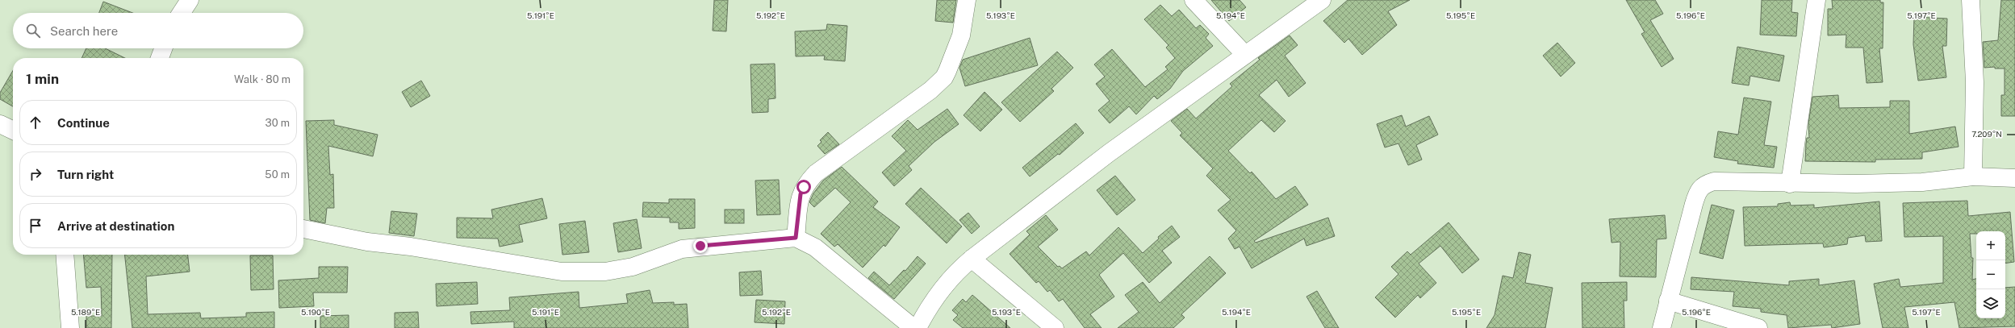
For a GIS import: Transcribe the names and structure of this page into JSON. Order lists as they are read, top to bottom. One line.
{"page":{"search":"Search here","heading":["1 min","Walk · 80 m"],"list":[["Continue","30 m"],["Turn right","50 m"],"Arrive at destination"],"map_buttons":["+","−"]},"coordinates":["5.191°E","5.192°E","5.193°E","5.194°E","5.195°E","5.196°E","5.197°E","7.209°N","5.189°E","5.190°E"]}
